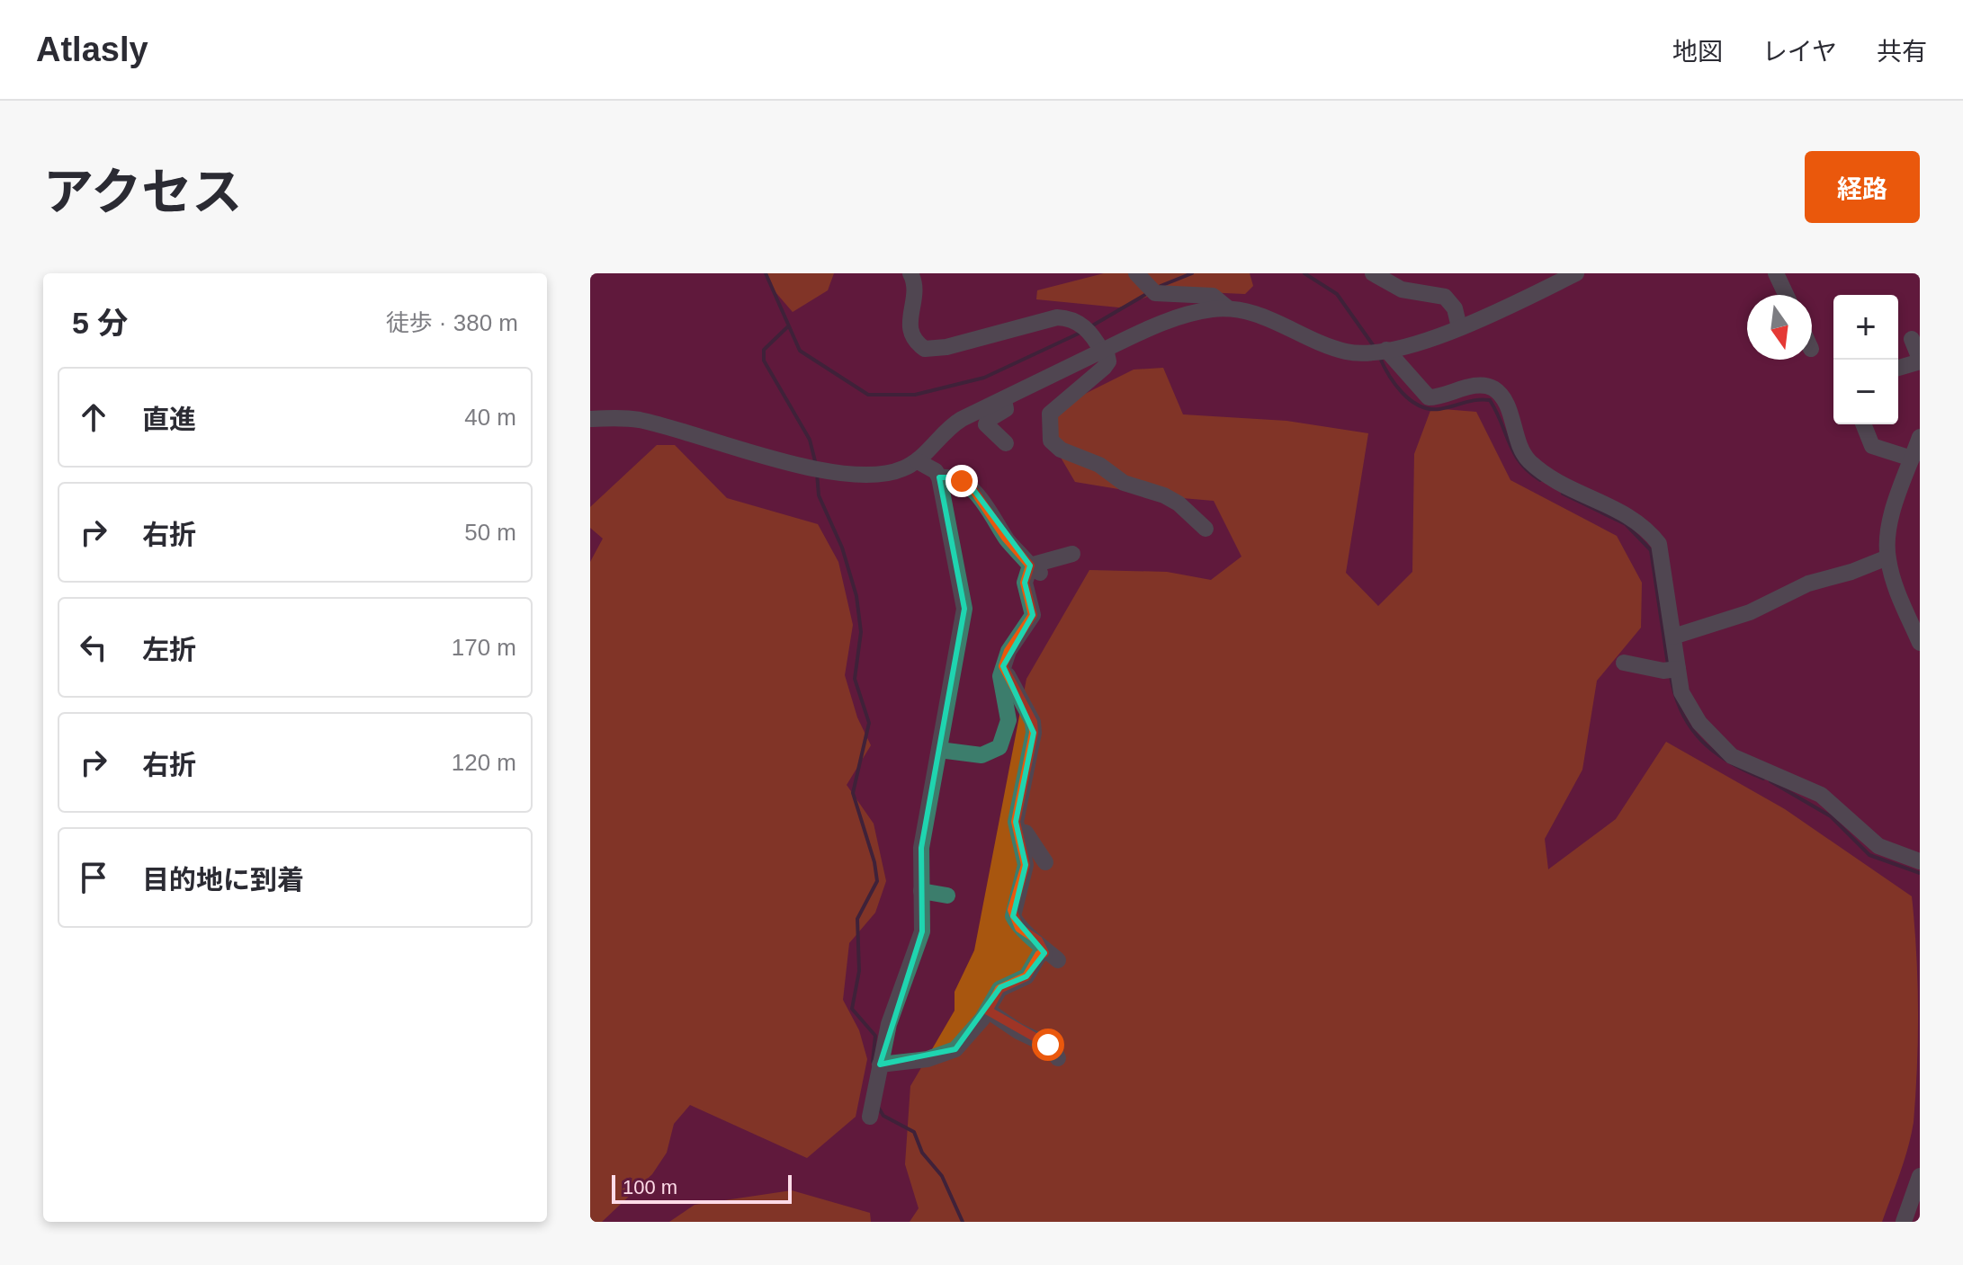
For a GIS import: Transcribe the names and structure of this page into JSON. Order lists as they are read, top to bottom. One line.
{"scale_bar":"100 m","north":"bottom","page":{"header":"Atlasly","nav":["地図","レイヤ","共有"],"title":"アクセス","buttons":"経路","heading":["5 分","徒歩 · 380 m"],"map_buttons":["+","−"],"list":[["直進","40 m"],["右折","50 m"],["左折","170 m"],["右折","120 m"],"目的地に到着"],"scale":"100 m"}}
